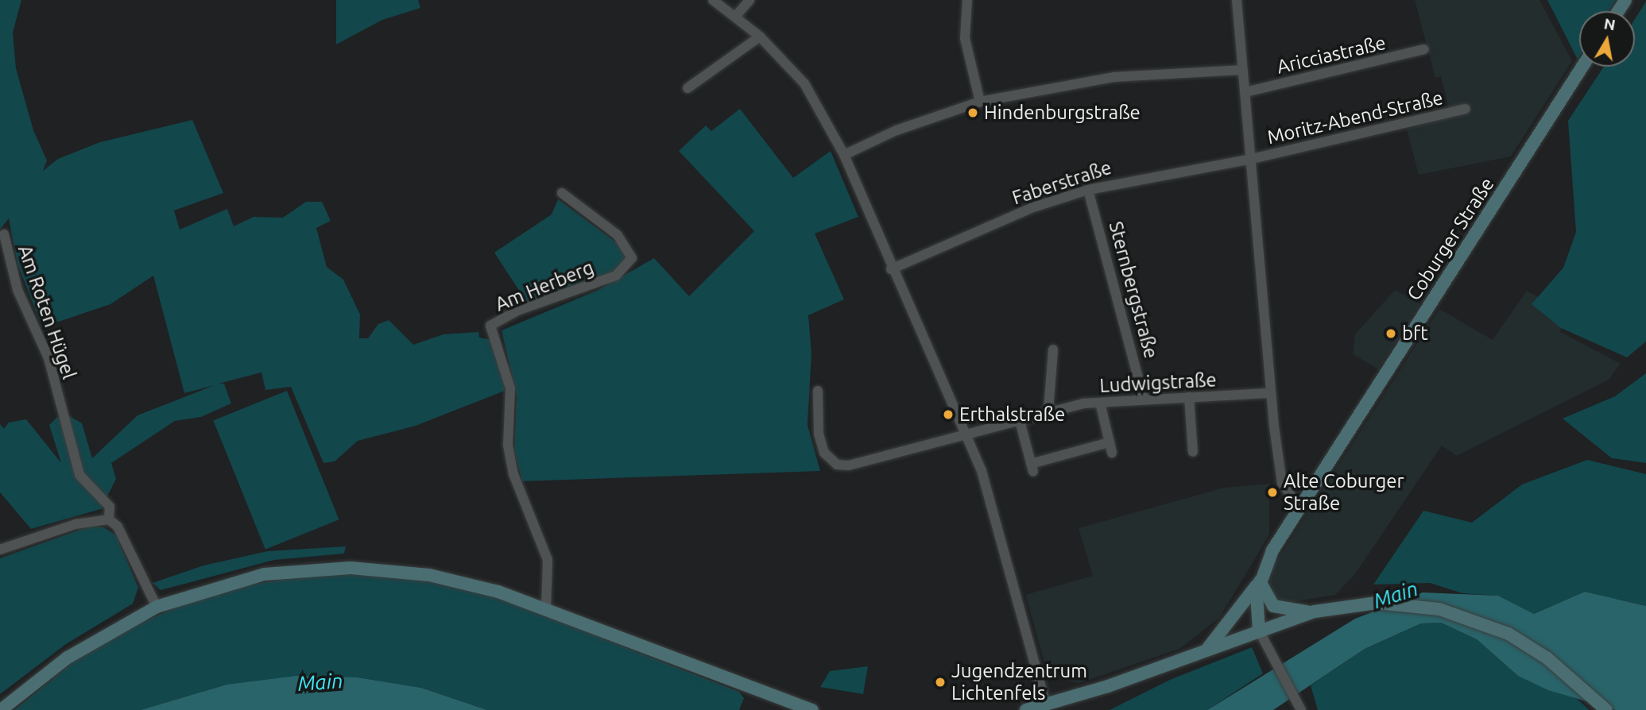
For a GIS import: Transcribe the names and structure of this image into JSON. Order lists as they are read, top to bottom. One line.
{"streets":{"street":["Aricciastraße","Moritz-Abend-Straße","Faberstraße","Coburger Straße","Am Herberg","Sternbergstraße","Am Roten Hügel","Ludwigstraße"]},"crossings":[["Moritz-Abend-Straße","Faberstraße"],["Faberstraße","Sternbergstraße"],["Sternbergstraße","Ludwigstraße"]],"water":["Main"],"places":["Hindenburgstraße","bft","Erthalstraße","Alte Coburger Straße","Jugendzentrum Lichtenfels"],"north":"top"}
